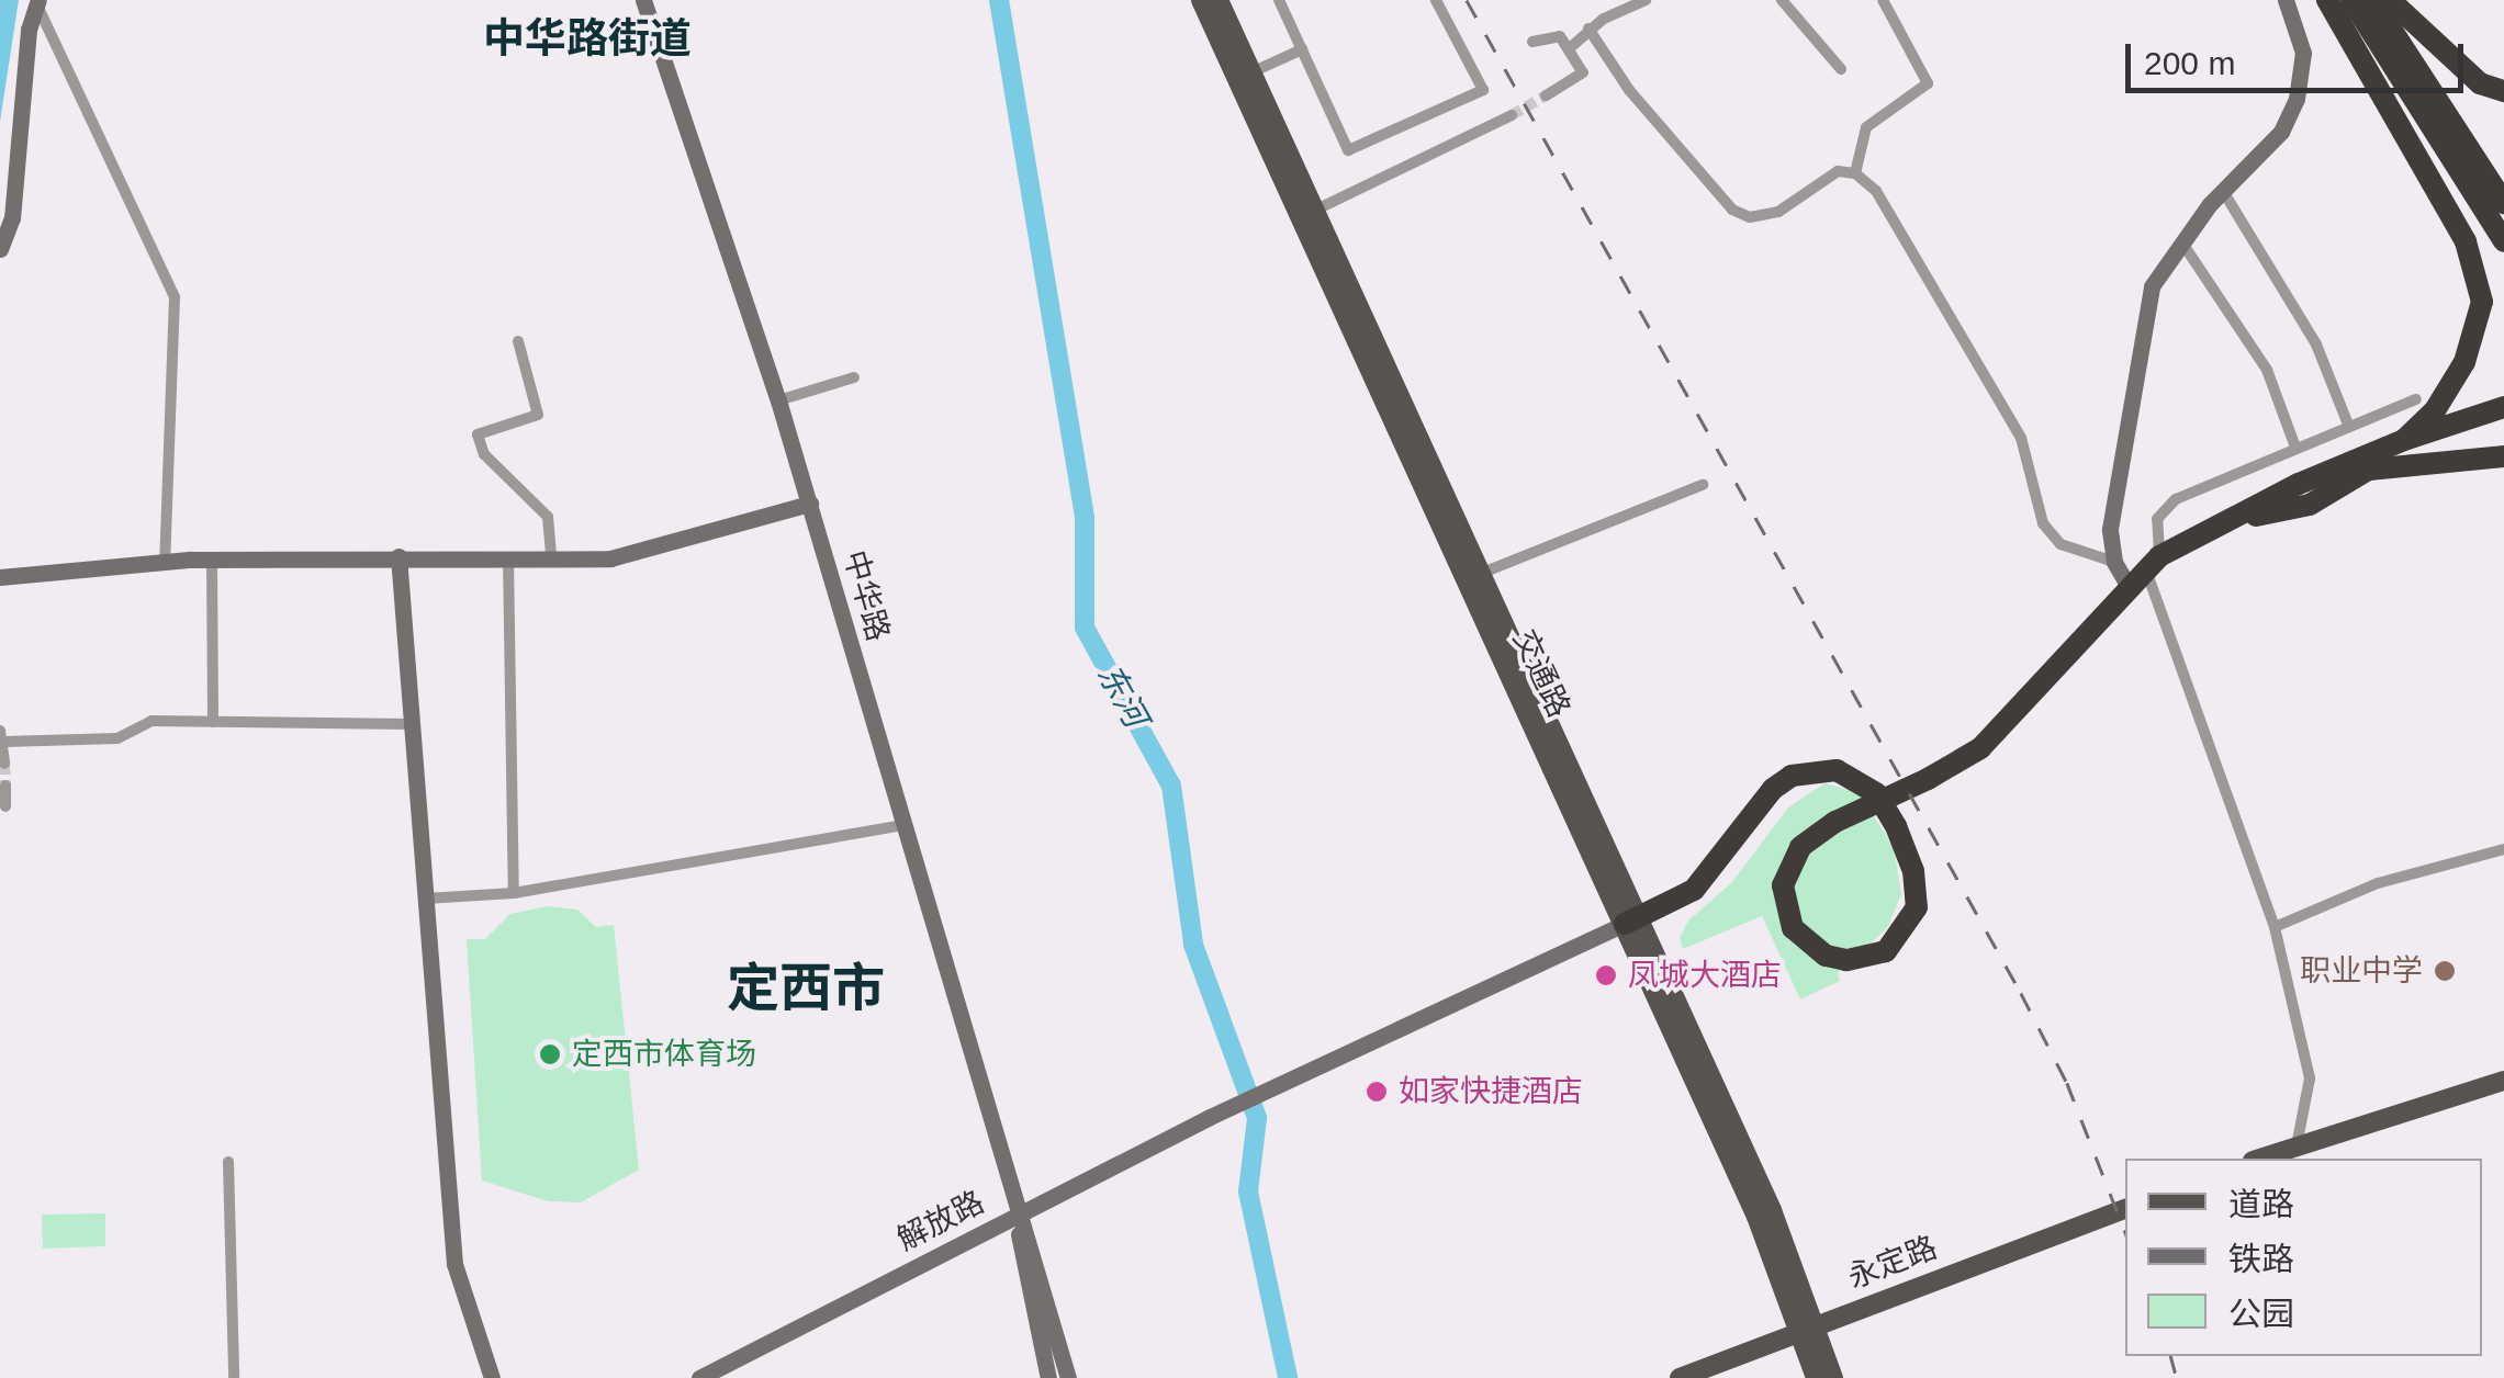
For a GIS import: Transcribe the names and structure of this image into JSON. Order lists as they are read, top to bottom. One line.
{"streets":{"main road":["交通路","永定路"],"street":["中华路","解放路"]},"crossings":[["中华路","解放路"],["交通路","解放路"],["交通路","永定路"]],"districts":["中华路街道","定西市"],"water":["东河"],"places":["职业中学","凤城大酒店","定西市体育场","如家快捷酒店"],"legend":["道路","铁路","公园"],"scale_bar":"200 m"}
